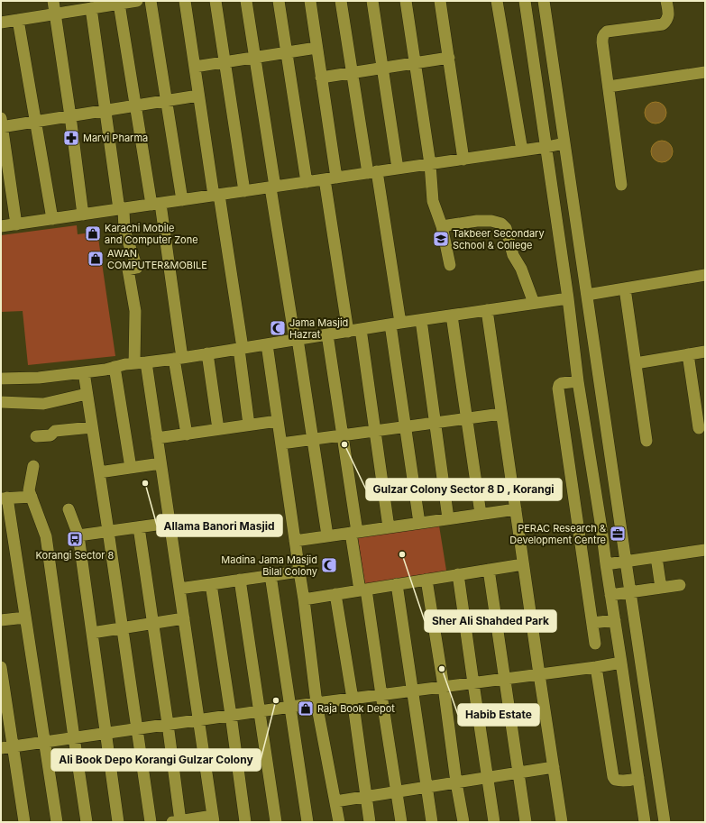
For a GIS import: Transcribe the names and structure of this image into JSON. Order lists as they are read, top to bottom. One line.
{"places":{"pharmacy":["Marvi Pharma"],"shop":["Karachi Mobile and Computer Zone","AWAN COMPUTER&MOBILE","Raja Book Depot"],"school or university":["Takbeer Secondary School & College"],"mosque":["Jama Masjid Hazrat","Madina Jama Masjid Bilal Colony"],"other":["Gulzar Colony Sector 8 D , Korangi","Allama Banori Masjid","Sher Ali Shahded Park","Habib Estate","Ali Book Depo Korangi Gulzar Colony"],"office":["PERAC Research & Development Centre"],"bus stop":["Korangi Sector 8"]}}
